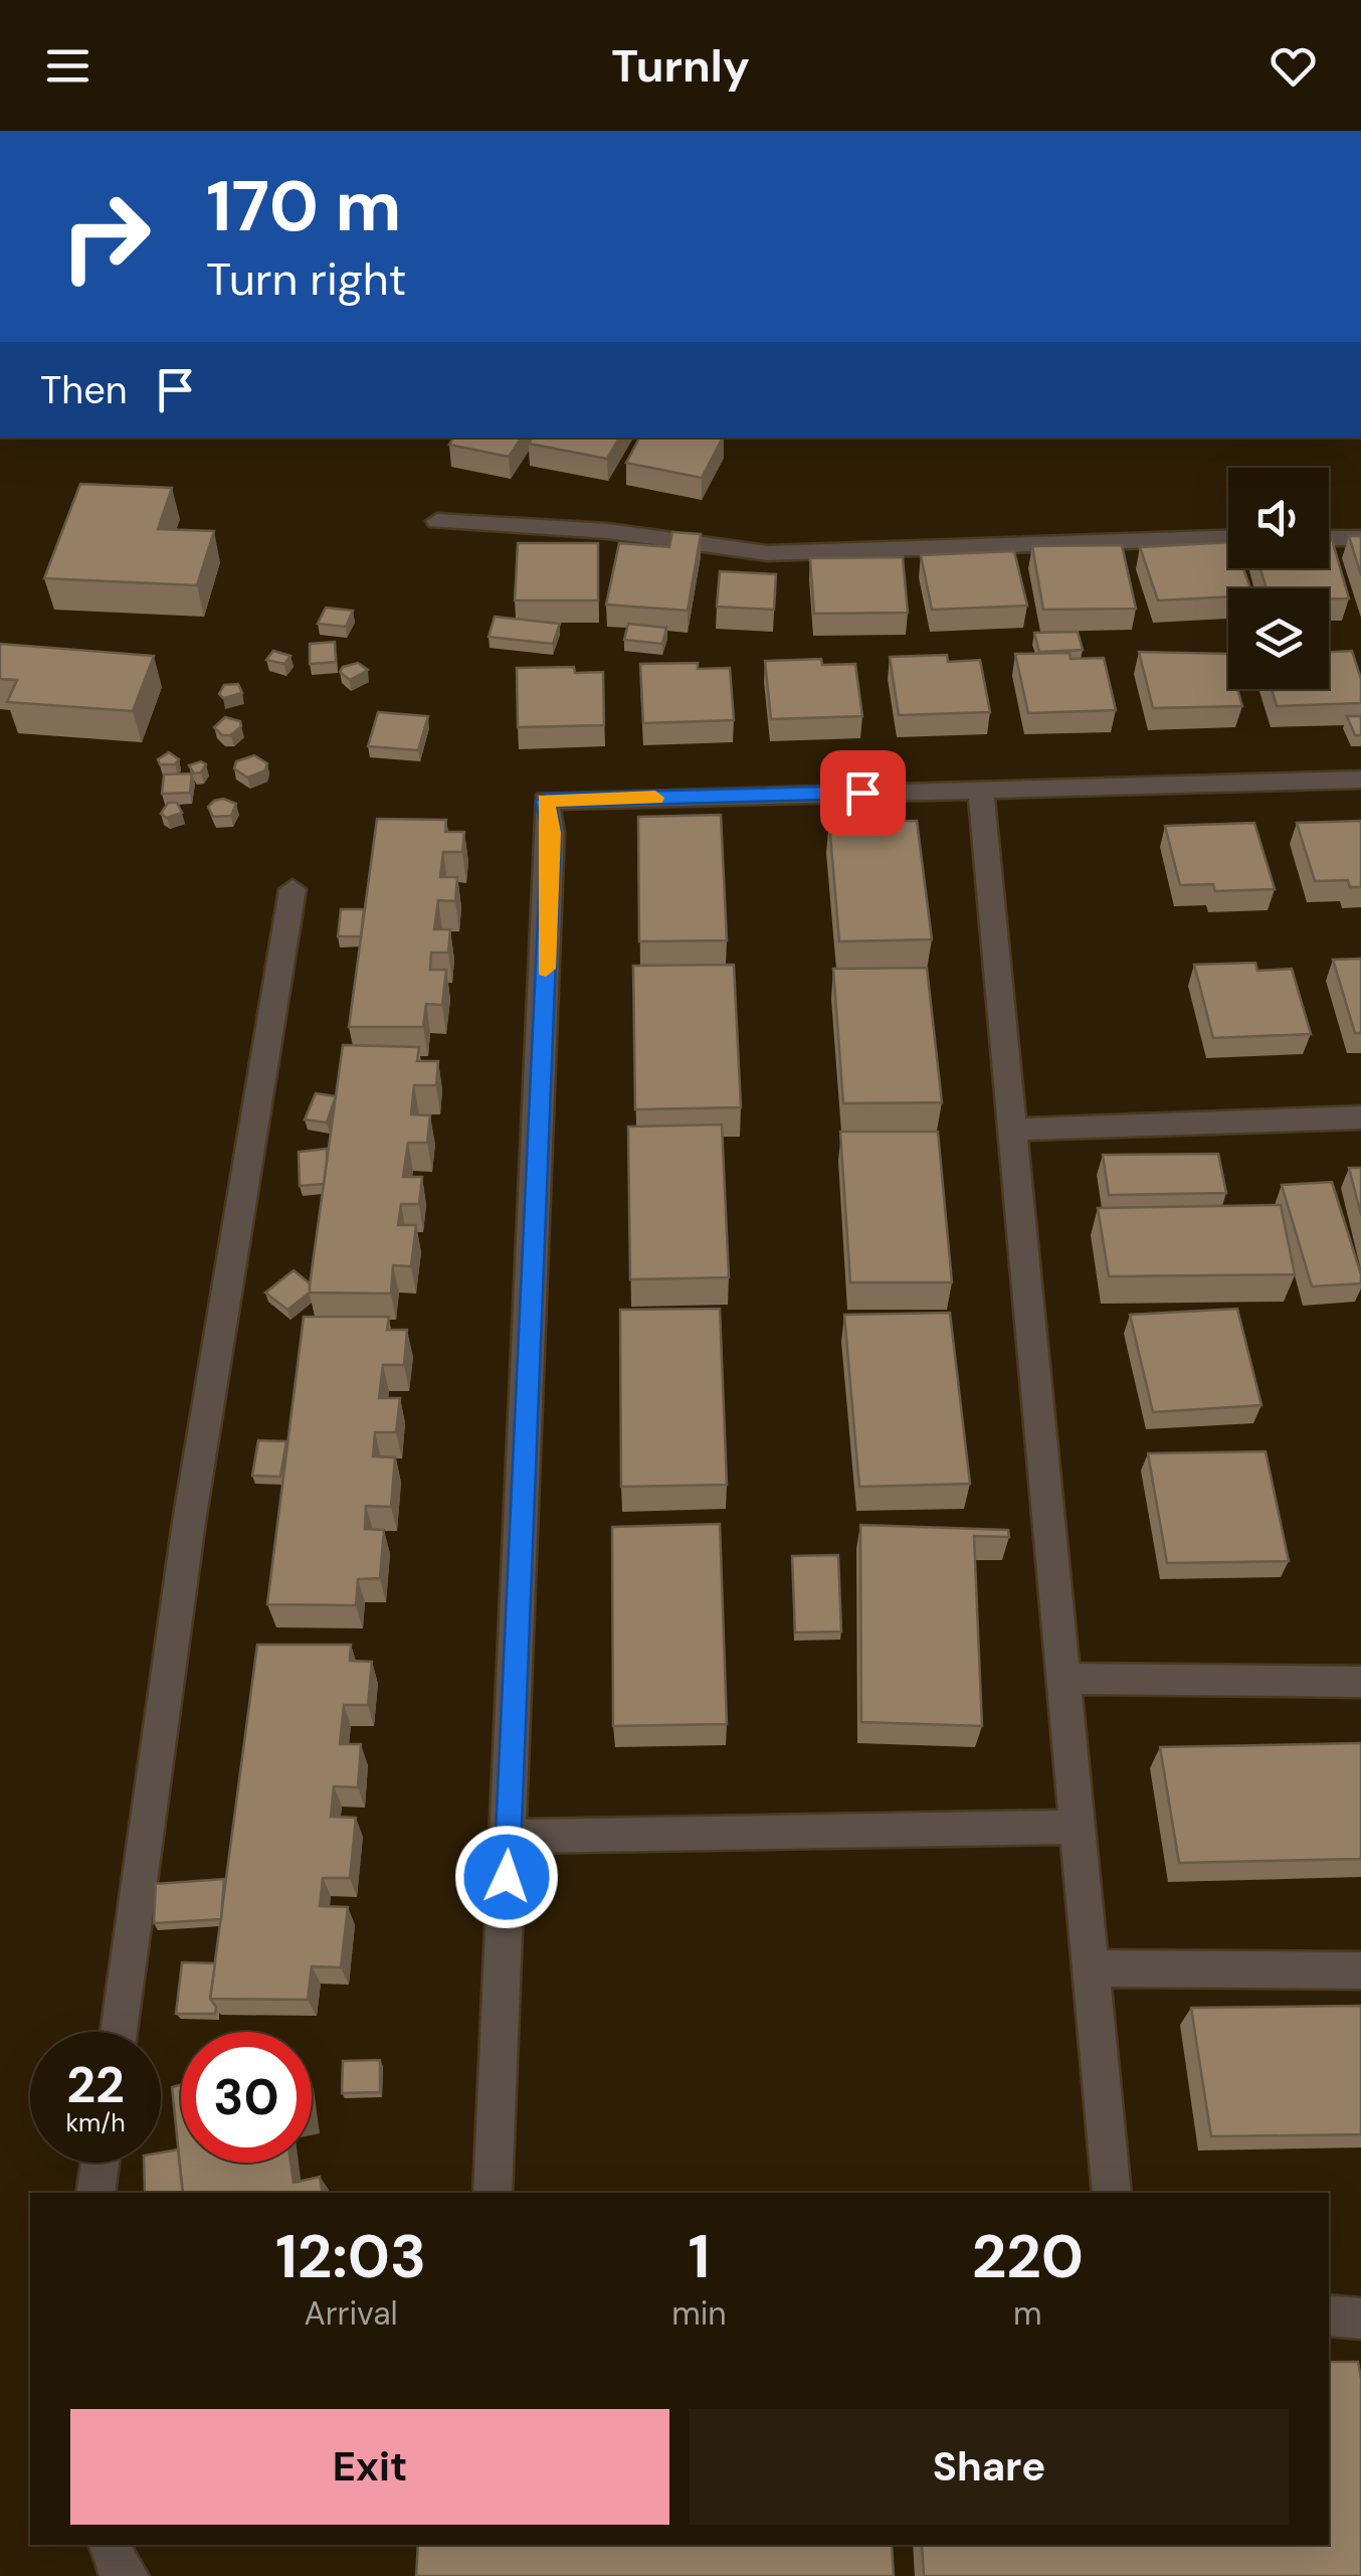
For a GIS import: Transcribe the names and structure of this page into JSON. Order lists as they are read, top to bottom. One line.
{"page":{"header":"Turnly","turn":["170 m","Turn right"],"then":"Then","speed":"22 km/h","limit":"30","eta":["12:03","Arrival","1","min","220","m"],"buttons":["Exit","Share"]}}
